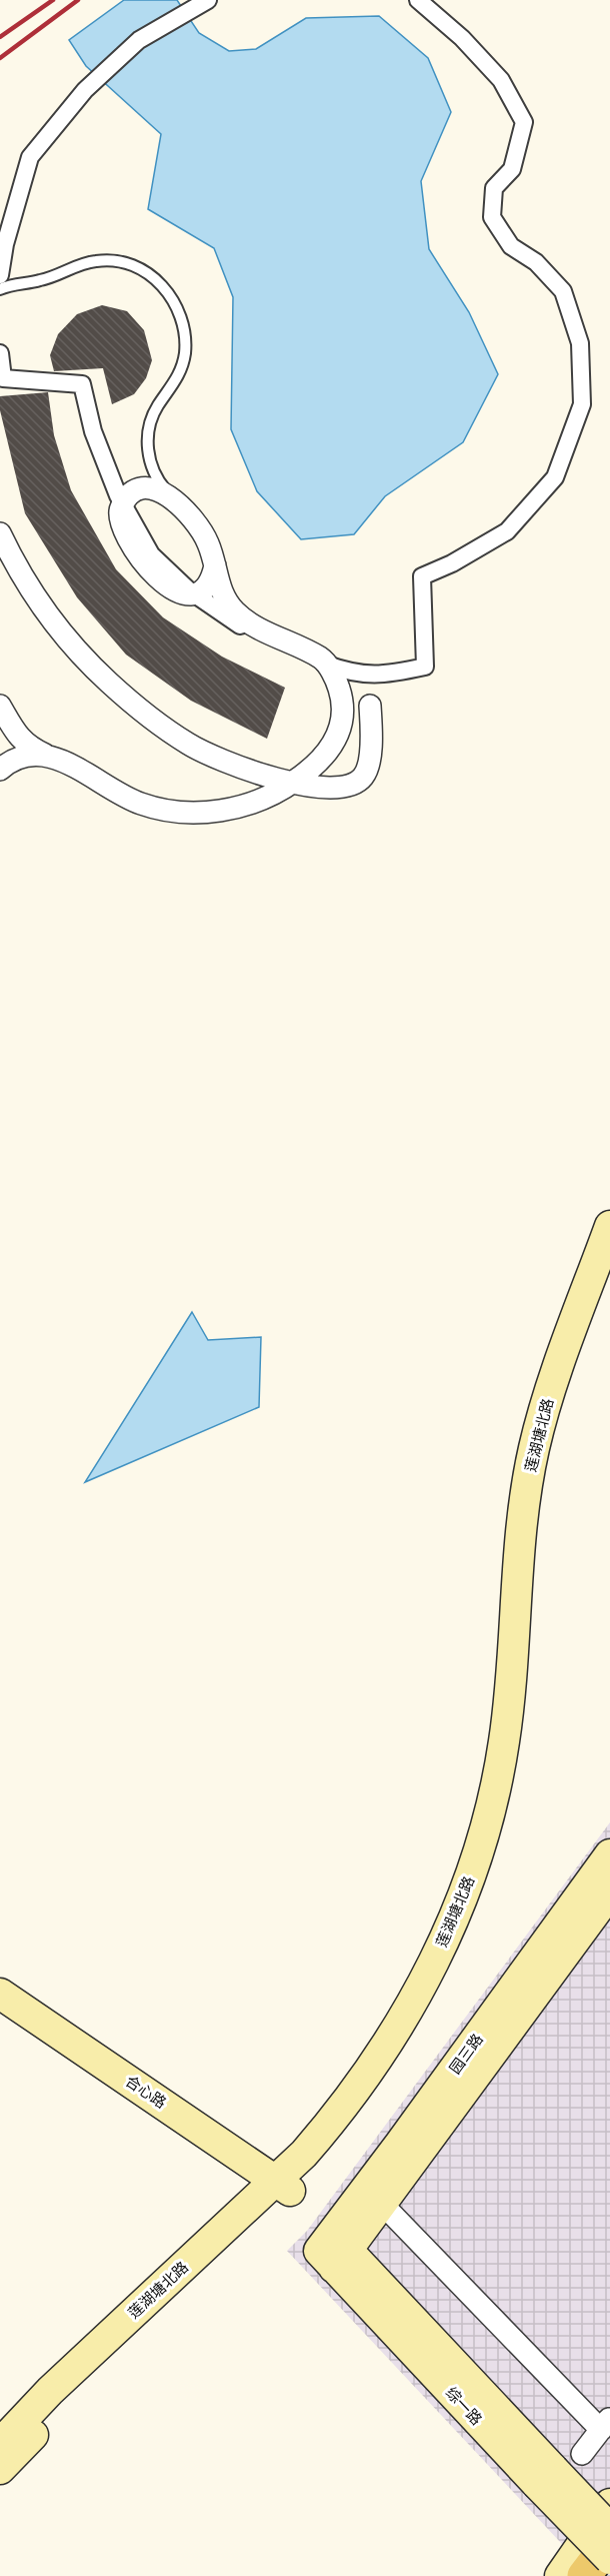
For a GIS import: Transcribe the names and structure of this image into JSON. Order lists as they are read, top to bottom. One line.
{"streets":{"main road":["莲湖塘北路","园三路","合心路","综一路"]},"crossings":[["莲湖塘北路","合心路"],["园三路","综一路"]]}
